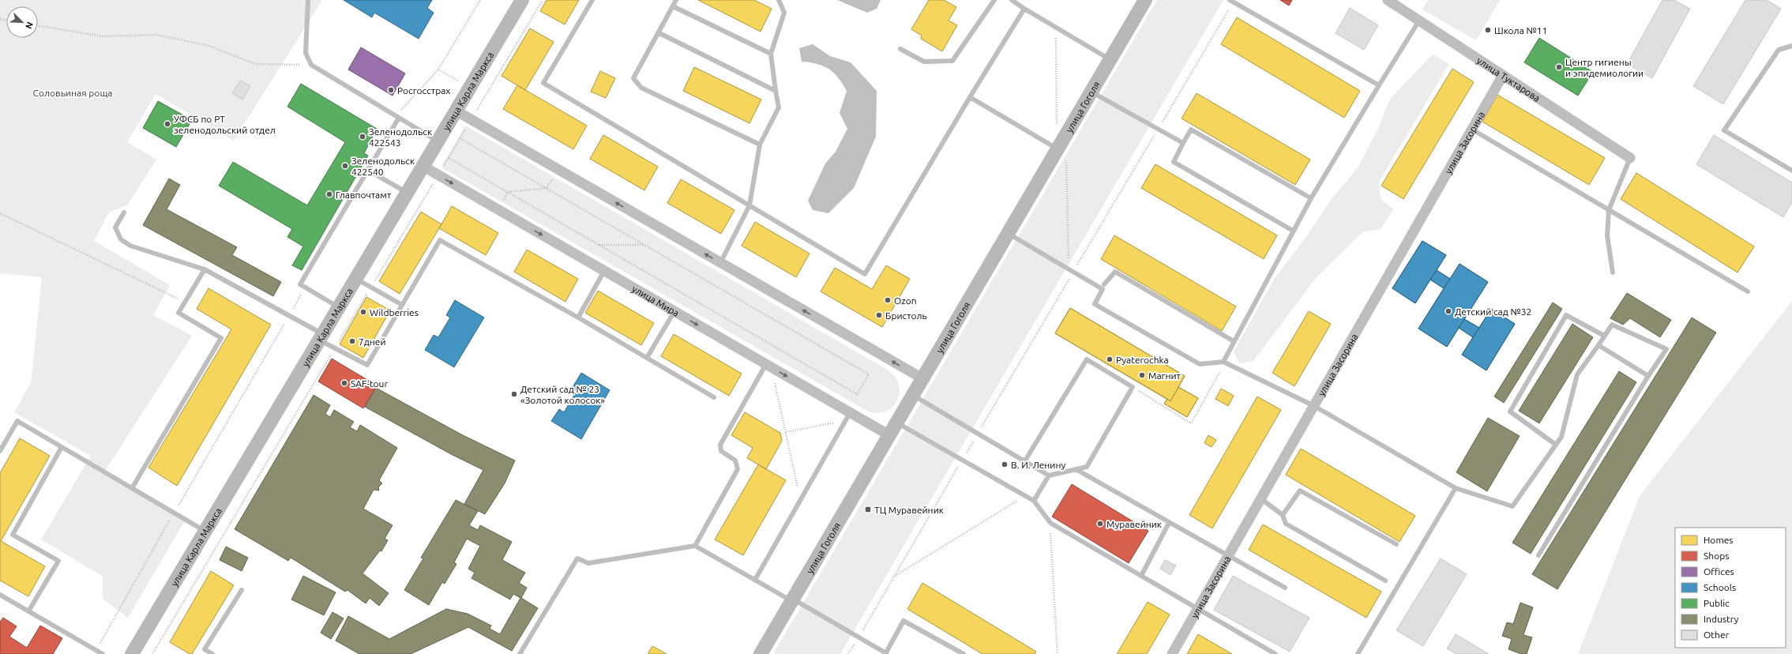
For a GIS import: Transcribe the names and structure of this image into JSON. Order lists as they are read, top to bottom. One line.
{"streets":{"main road":["улица Карла Маркса","улица Гоголя"],"street":["улица Туктарова","улица Засорина","улица Мира"]},"crossings":[["улица Туктарова","улица Засорина"],["улица Карла Маркса","улица Мира"],["улица Гоголя","улица Мира"]],"parks":["Соловьиная роща"],"places":{"other":["Школа №11","Центр гигиены и эпидемиологии","Росгосстрах","УФСБ по РТ зеленодольский отдел","Зеленодольск 422543","Зеленодольск 422540","Главпочтамт","Ozon","Детский сад №32","Wildberries","Бристоль","7дней","Pyaterochka","Магнит","SAF-tour","Детский сад № 23 «Золотой колосок»","В. И. Ленину","Муравейник"],"transit":["ТЦ Муравейник"]},"legend":["Homes","Shops","Offices","Schools","Public","Industry","Other"],"north":"bottom right"}
